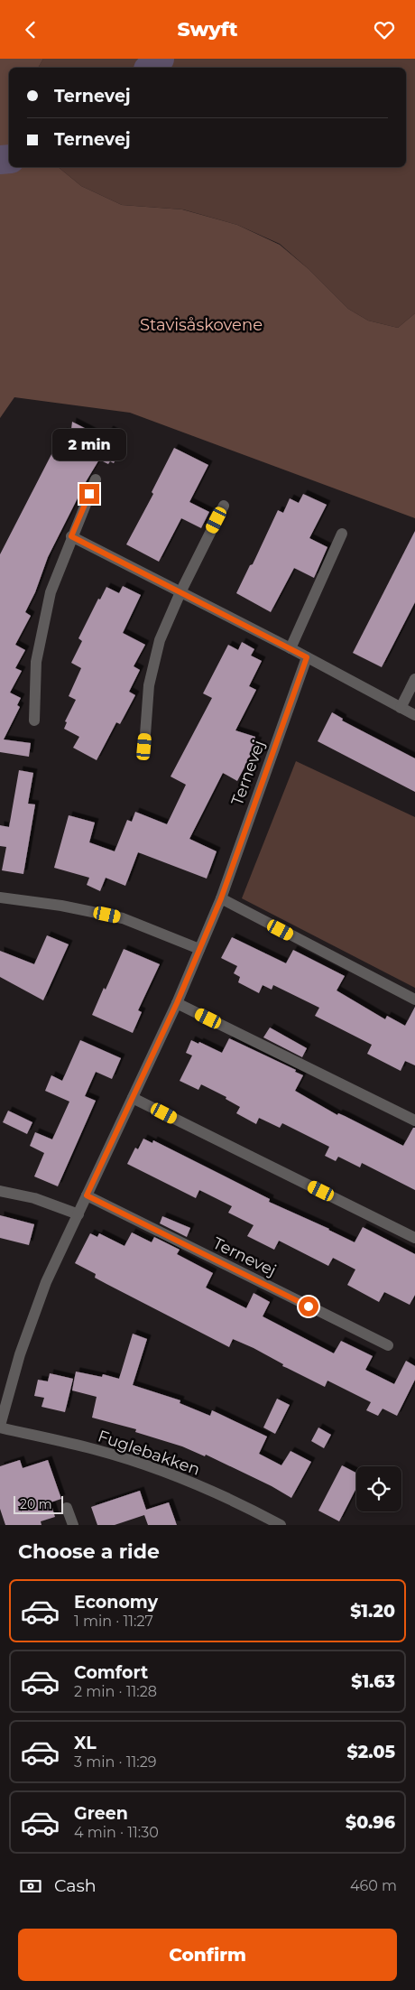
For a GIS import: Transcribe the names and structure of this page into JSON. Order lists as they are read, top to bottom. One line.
{"streets":{"street":["Ternevej","Fuglebakken"]},"crossings":[["Ternevej","Fuglebakken"]],"parks":["Stavisåskovene"],"scale_bar":"20 m","page":{"header":"Swyft","banner":["Ternevej","Ternevej"],"bubble":"2 min","scale":"20 m","heading":"Choose a ride","list":[{"name":"Economy","note":"1 min · 11:27","value":"$1.20"},{"name":"Comfort","note":"2 min · 11:28","value":"$1.63"},{"name":"XL","note":"3 min · 11:29","value":"$2.05"},{"name":"Green","note":"4 min · 11:30","value":"$0.96"}],"pay":["Cash","460 m"],"buttons":"Confirm"}}
